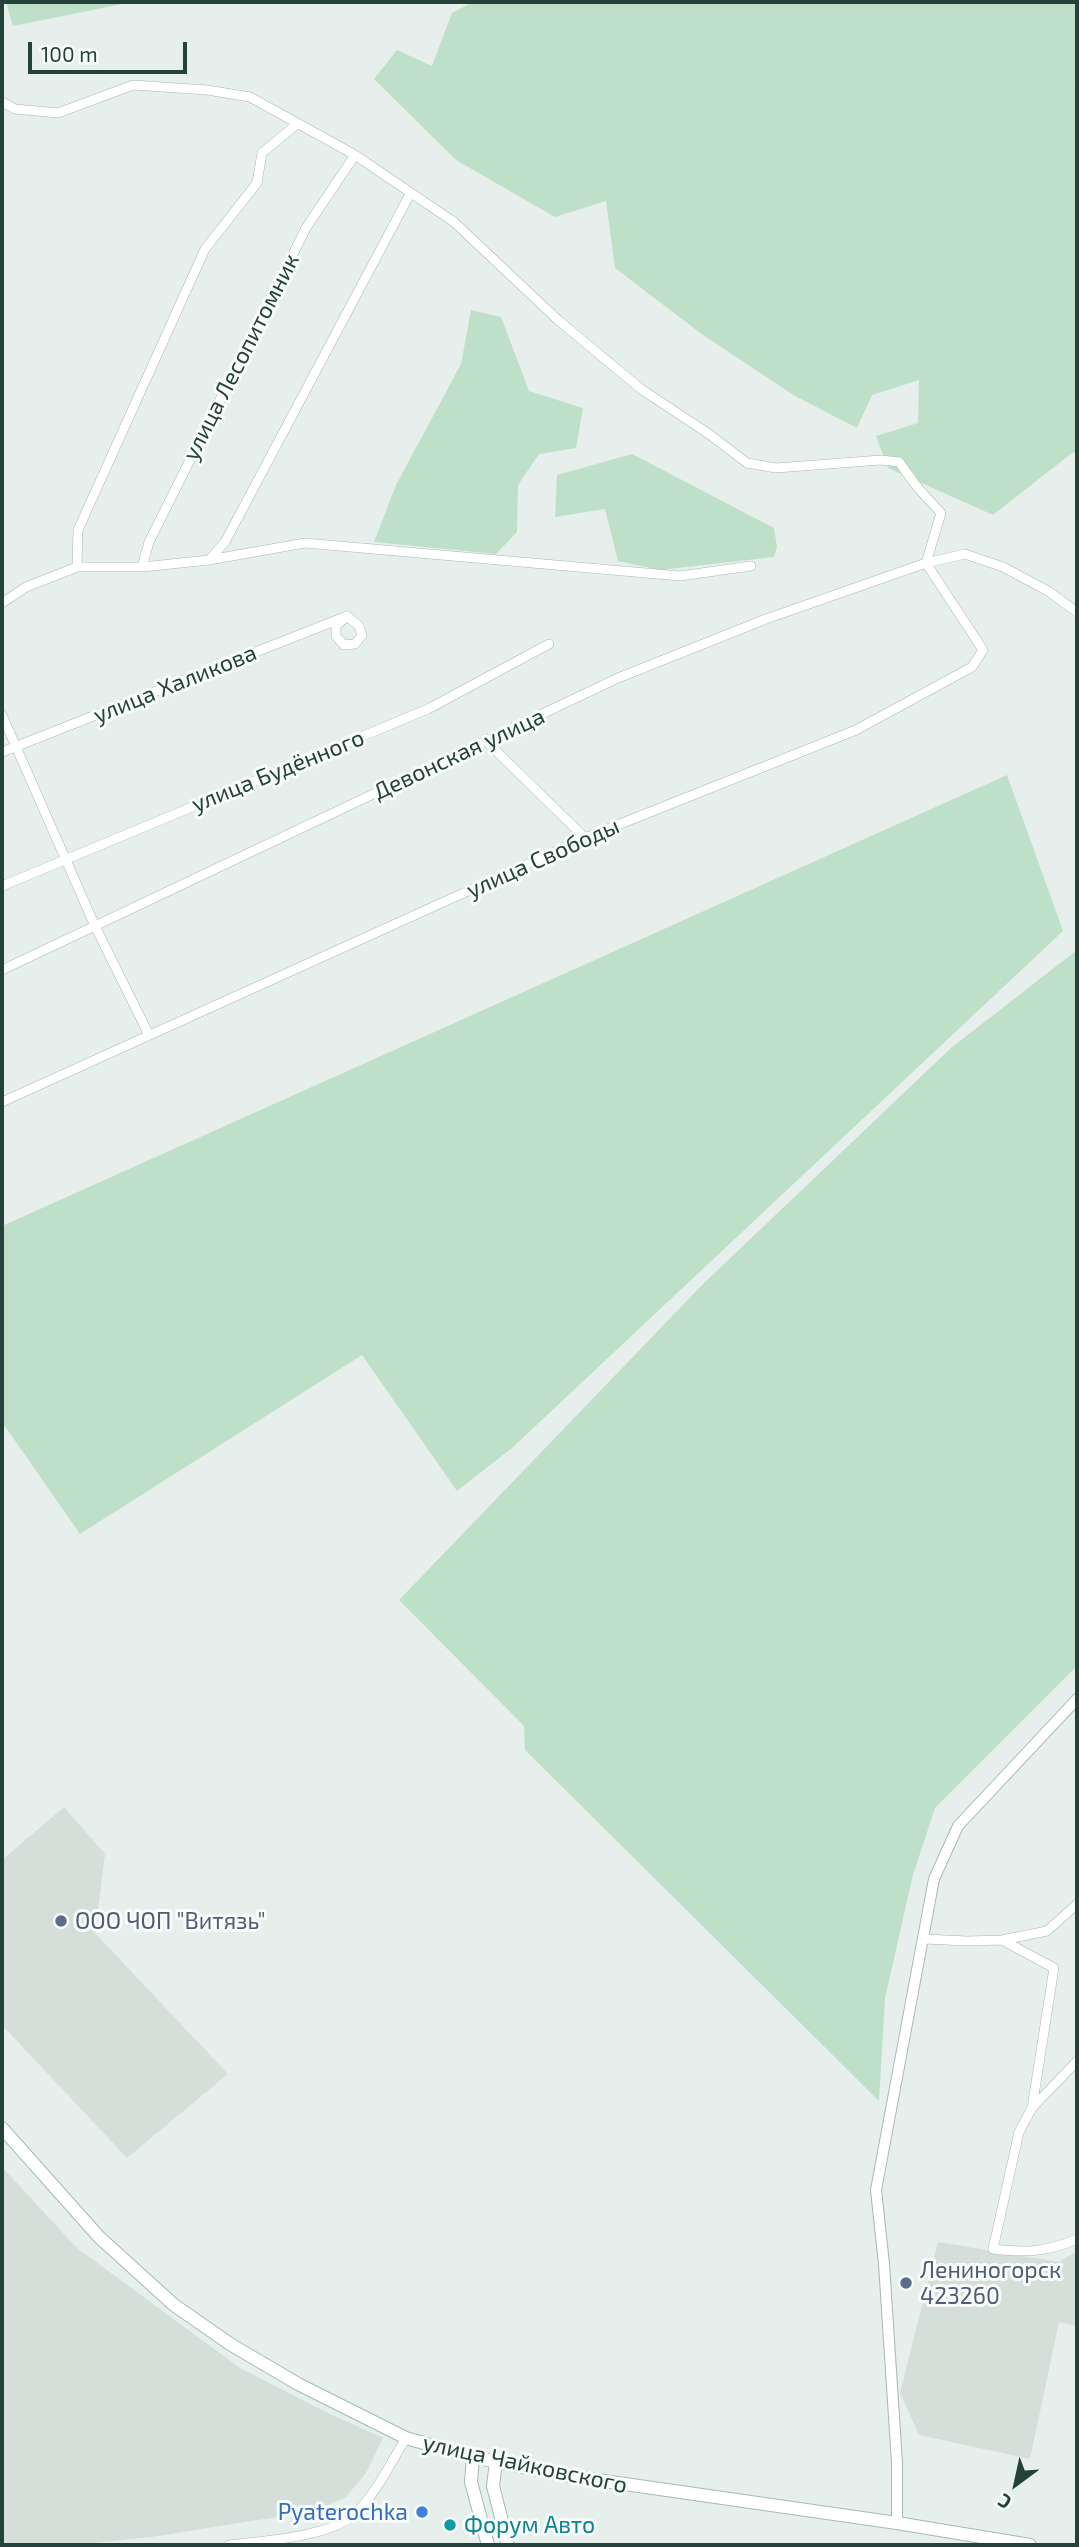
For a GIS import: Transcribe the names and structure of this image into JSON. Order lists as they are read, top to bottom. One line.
{"streets":{"main road":["улица Чайковского"],"street":["улица Лесопитомник","улица Халикова","Девонская улица","улица Будённого","улица Свободы"]},"crossings":[["Девонская улица","улица Свободы"]],"places":["ООО ЧОП \"Витязь\"","Лениногорск 423260","Pyaterochka","Форум Авто"],"scale_bar":"100 m","north":"bottom left"}
